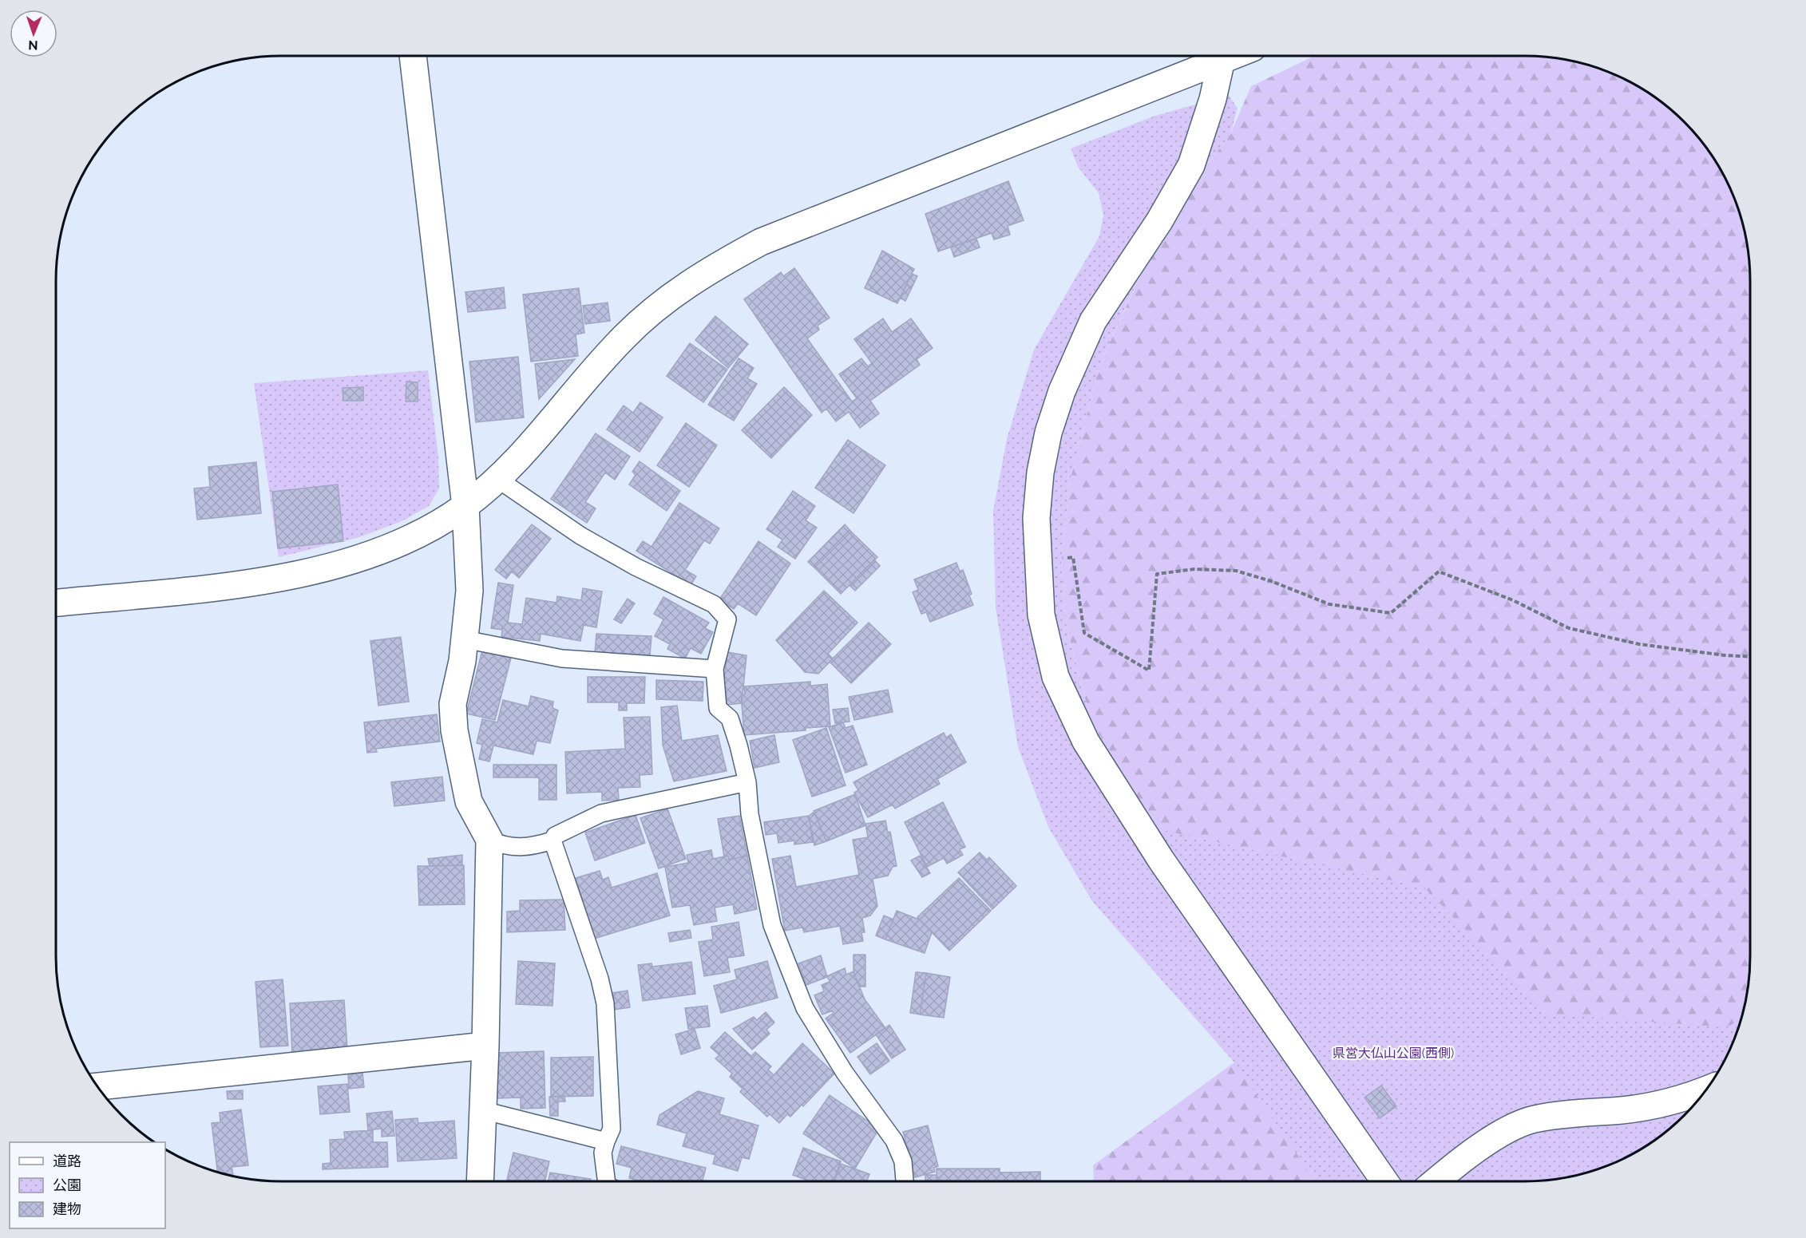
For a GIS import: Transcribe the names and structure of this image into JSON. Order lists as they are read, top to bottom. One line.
{"parks":["県営大仏山公園(西側)"],"legend":["道路","公園","建物"],"north":"bottom"}
